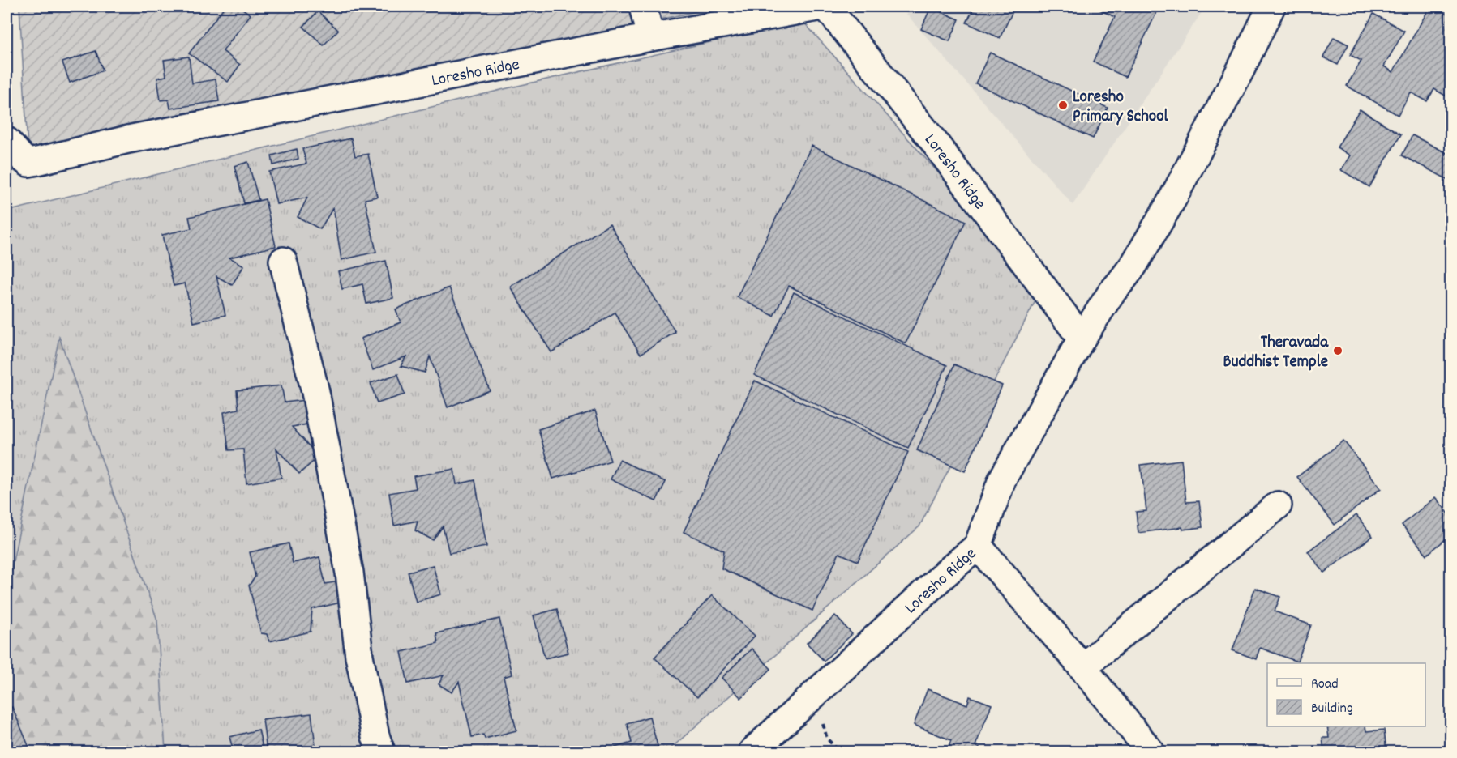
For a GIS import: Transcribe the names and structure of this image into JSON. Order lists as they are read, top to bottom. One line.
{"streets":{"street":["Loresho Ridge"]},"places":["Loresho Primary School","Theravada Buddhist Temple"],"legend":["Road","Building"]}
